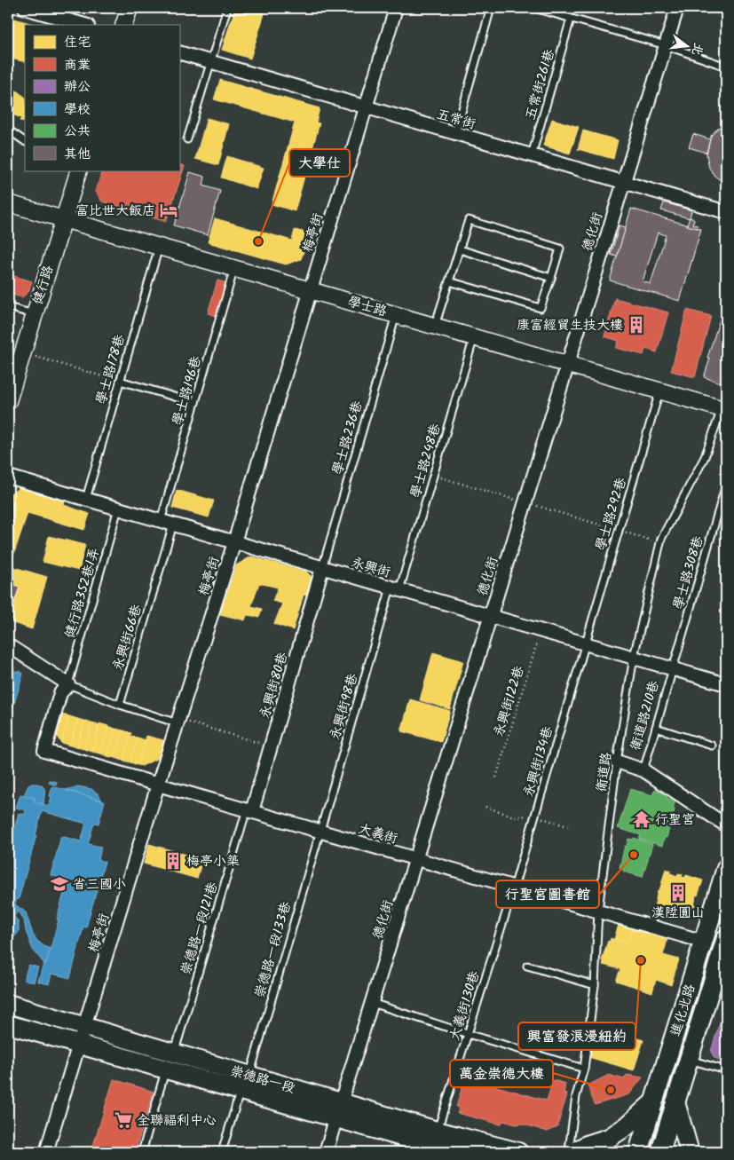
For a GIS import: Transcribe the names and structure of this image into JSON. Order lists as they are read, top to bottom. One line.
{"streets":{"main road":["進化北路","崇德路一段"],"street":["五常街","德化街","梅亭街","健行路","學士路","永興街","永興街80巷","衛道路210巷","大義街"],"lane":["五常街261巷","學士路178巷","學士路196巷","學士路236巷","學士路248巷","學士路292巷","學士路308巷","健行路352巷1弄","永興街66巷","永興街98巷","永興街134巷","衛道路","崇德路一段121巷","崇德路一段133巷","大義街130巷"],"path":["永興街122巷"]},"crossings":[["五常街261巷","五常街"],["五常街","德化街"],["五常街","梅亭街"],["德化街","學士路"],["德化街","永興街"],["德化街","大義街"],["德化街","崇德路一段"],["梅亭街","學士路"],["梅亭街","永興街"],["梅亭街","大義街"],["梅亭街","崇德路一段"],["健行路","學士路"],["學士路","學士路178巷"],["學士路","學士路196巷"],["學士路","學士路236巷"],["學士路","學士路248巷"],["學士路","學士路292巷"],["學士路","衛道路"],["學士路178巷","永興街"],["學士路196巷","永興街"],["學士路236巷","永興街"],["學士路236巷","永興街80巷"],["學士路248巷","永興街"],["學士路248巷","永興街98巷"],["學士路292巷","永興街"],["學士路292巷","永興街134巷"],["永興街","學士路308巷"],["永興街","健行路352巷1弄"],["永興街","永興街66巷"],["永興街","永興街80巷"],["永興街","永興街122巷"],["永興街","永興街98巷"],["永興街","衛道路210巷"],["永興街","永興街134巷"],["永興街","衛道路"],["學士路308巷","衛道路210巷"],["健行路352巷1弄","大義街"],["永興街80巷","大義街"],["永興街80巷","崇德路一段121巷"],["永興街98巷","大義街"],["永興街98巷","崇德路一段133巷"],["衛道路210巷","衛道路"],["永興街134巷","大義街"],["永興街134巷","大義街130巷"],["衛道路","大義街"],["大義街","崇德路一段121巷"],["大義街","崇德路一段133巷"],["大義街","大義街130巷"],["大義街","進化北路"],["崇德路一段121巷","崇德路一段"],["崇德路一段133巷","崇德路一段"],["大義街130巷","崇德路一段"]],"places":{"hotel":["富比世大飯店"],"other":["大學仕","行聖宮圖書館","興富發浪漫紐約","萬金崇德大樓"],"building":["康富經貿生技大樓","梅亭小築","漢陞圓山"],"temple":["行聖宮"],"school or university":["省三國小"],"supermarket":["全聯福利中心"]},"legend":["住宅","商業","辦公","學校","公共","其他"],"north":"right"}
